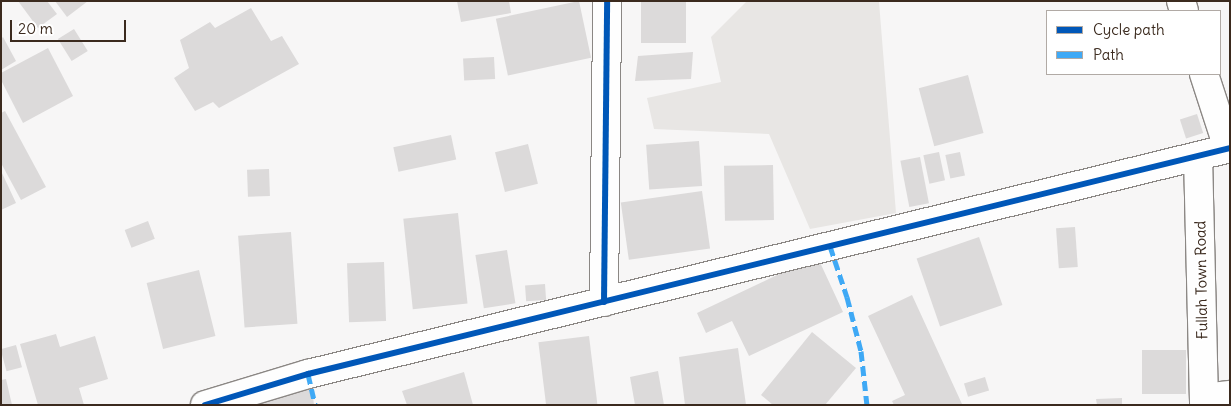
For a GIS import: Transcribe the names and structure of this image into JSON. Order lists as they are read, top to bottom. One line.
{"streets":{"street":["Fullah Town Road"]},"legend":["Cycle path","Path"],"scale_bar":"20 m"}
